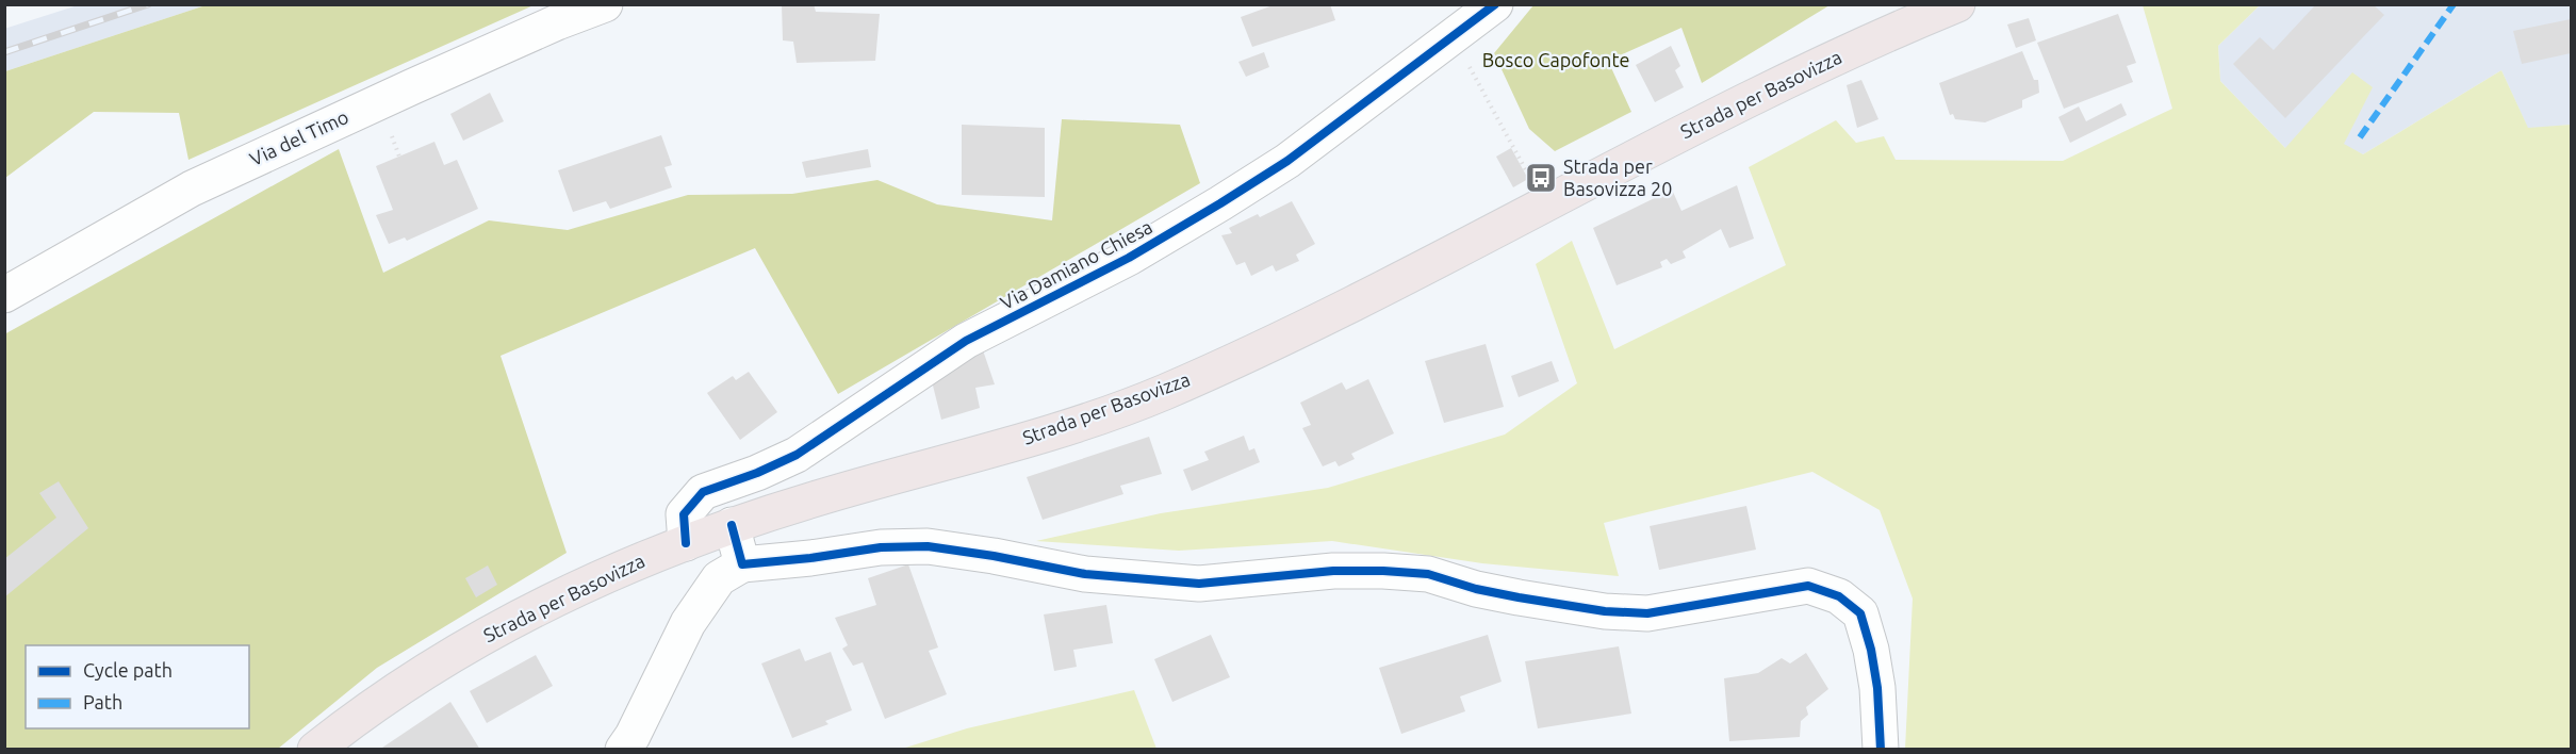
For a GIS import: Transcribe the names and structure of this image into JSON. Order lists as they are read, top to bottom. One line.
{"streets":{"main road":["Strada per Basovizza"],"street":["Via del Timo","Via Damiano Chiesa"]},"crossings":[["Strada per Basovizza","Via Damiano Chiesa"]],"parks":["Bosco Capofonte"],"places":{"bus stop":["Strada per Basovizza 20"]},"legend":["Cycle path","Path"]}
